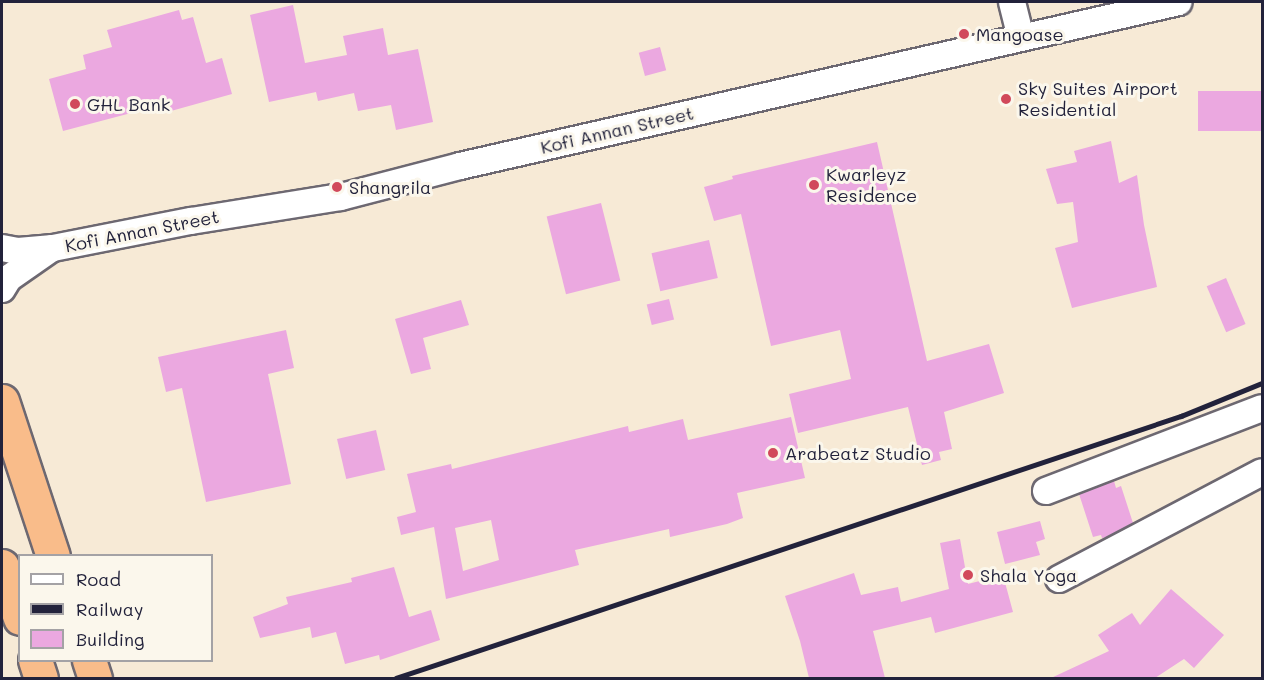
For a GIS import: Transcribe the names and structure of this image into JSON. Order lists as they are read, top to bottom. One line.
{"streets":{"street":["Kofi Annan Street"]},"places":["Mangoase","Sky Suites Airport Residential","GHL Bank","Kwarleyz Residence","Shangrila","Arabeatz Studio","Shala Yoga"],"legend":["Road","Railway","Building"]}
